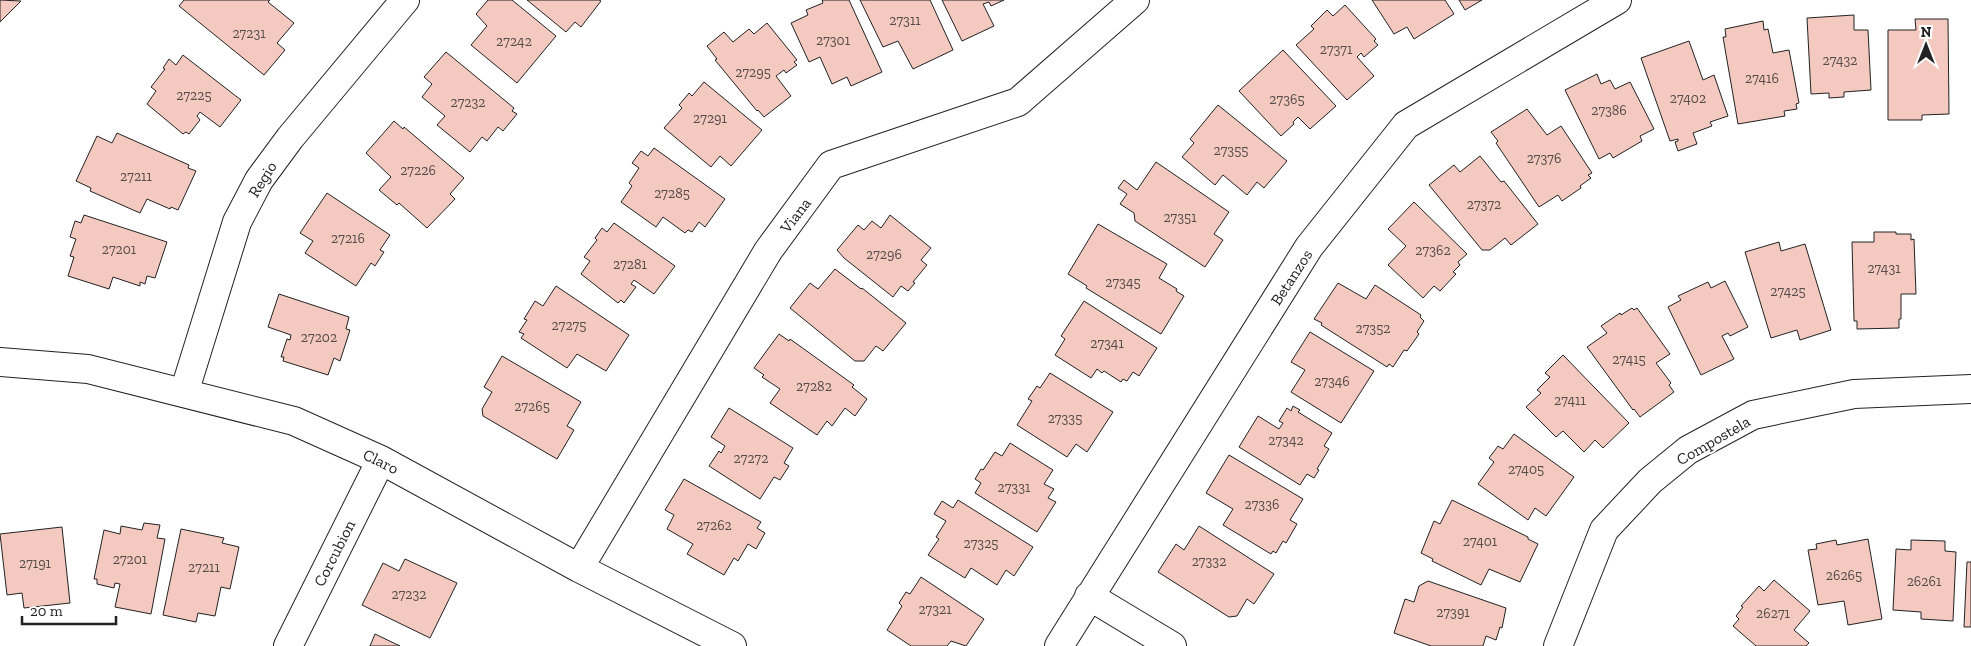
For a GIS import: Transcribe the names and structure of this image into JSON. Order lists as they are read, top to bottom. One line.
{"streets":{"street":["Regio","Viana","Betanzos","Compostela","Claro","Corcubion"]},"crossings":[["Regio","Claro"],["Viana","Claro"],["Claro","Corcubion"]],"house_numbers":["27311","27231","27301","27242","27371","27432","27295","27416","27225","27402","27365","27232","27386","27291","27355","27376","27226","27211","27285","27372","27351","27216","27201","27362","27296","27281","27431","27345","27425","27275","27352","27202","27341","27415","27346","27282","27411","27265","27335","27342","27272","27405","27331","27336","27262","27401","27325","27201","27332","27191","27211","26265","26261","27232","27321","27391","26271"],"scale_bar":"20 m","north":"top"}
